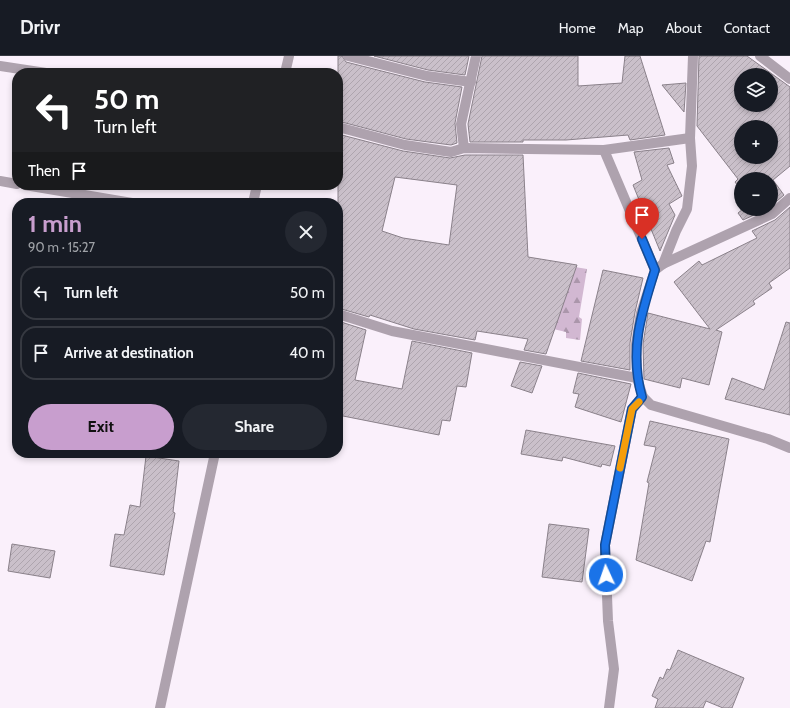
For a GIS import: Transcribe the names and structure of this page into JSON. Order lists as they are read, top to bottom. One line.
{"page":{"header":"Drivr","nav":["Home","Map","About","Contact"],"map_buttons":["+","−"],"turn":["50 m","Turn left"],"then":"Then","heading":["1 min","90 m · 15:27"],"list":[{"name":"Turn left","value":"50 m"},{"name":"Arrive at destination","value":"40 m"}],"buttons":["Exit","Share"]}}
